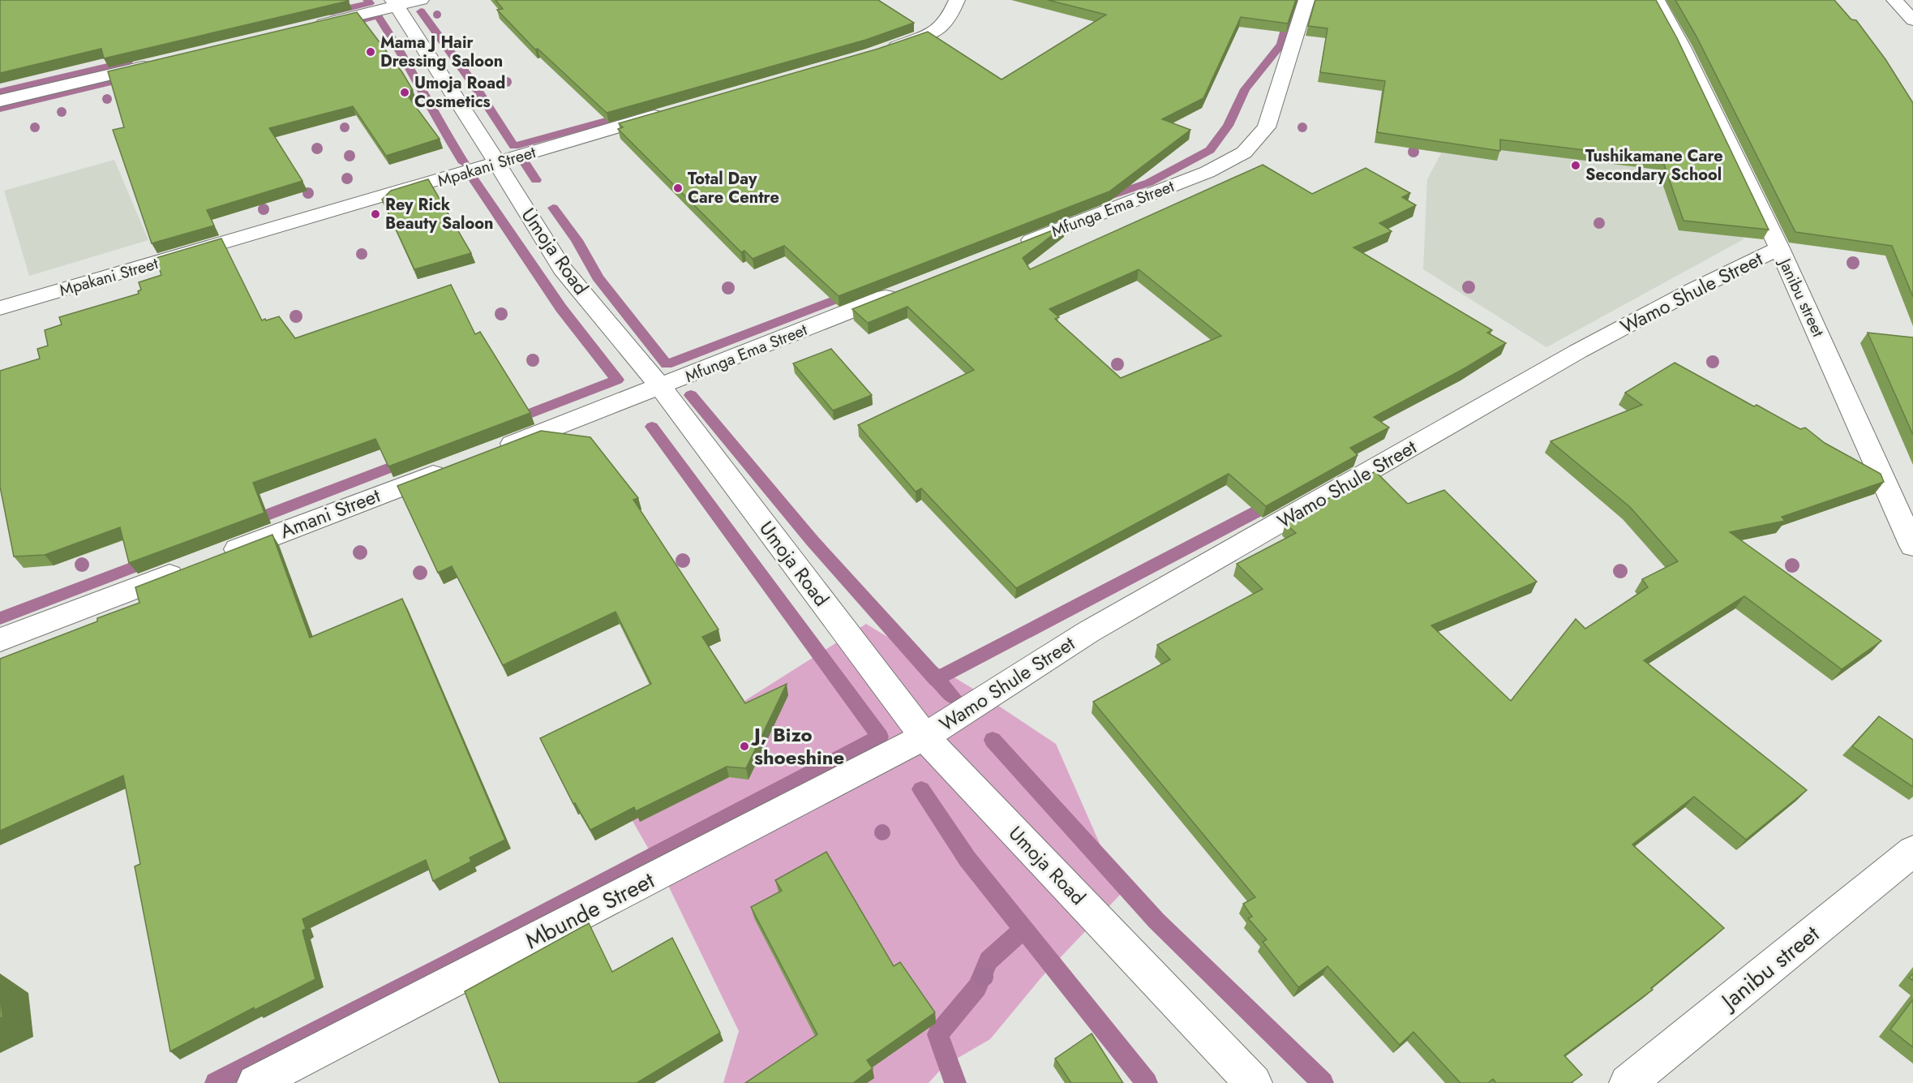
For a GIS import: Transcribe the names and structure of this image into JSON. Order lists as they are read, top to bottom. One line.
{"streets":{"street":["Mpakani Street","Mfunga Ema Street","Umoja Road","Wamo Shule Street","Janibu street","Amani Street","Mbunde Street"]},"crossings":[["Mpakani Street","Umoja Road"],["Mfunga Ema Street","Umoja Road"],["Umoja Road","Wamo Shule Street"],["Umoja Road","Mbunde Street"],["Wamo Shule Street","Janibu street"],["Wamo Shule Street","Mbunde Street"]],"places":["Mama J Hair Dressing Saloon","Umoja Road Cosmetics","Tushikamane Care Secondary School","Total Day Care Centre","Rey Rick Beauty Saloon","J, Bizo shoeshine"]}
